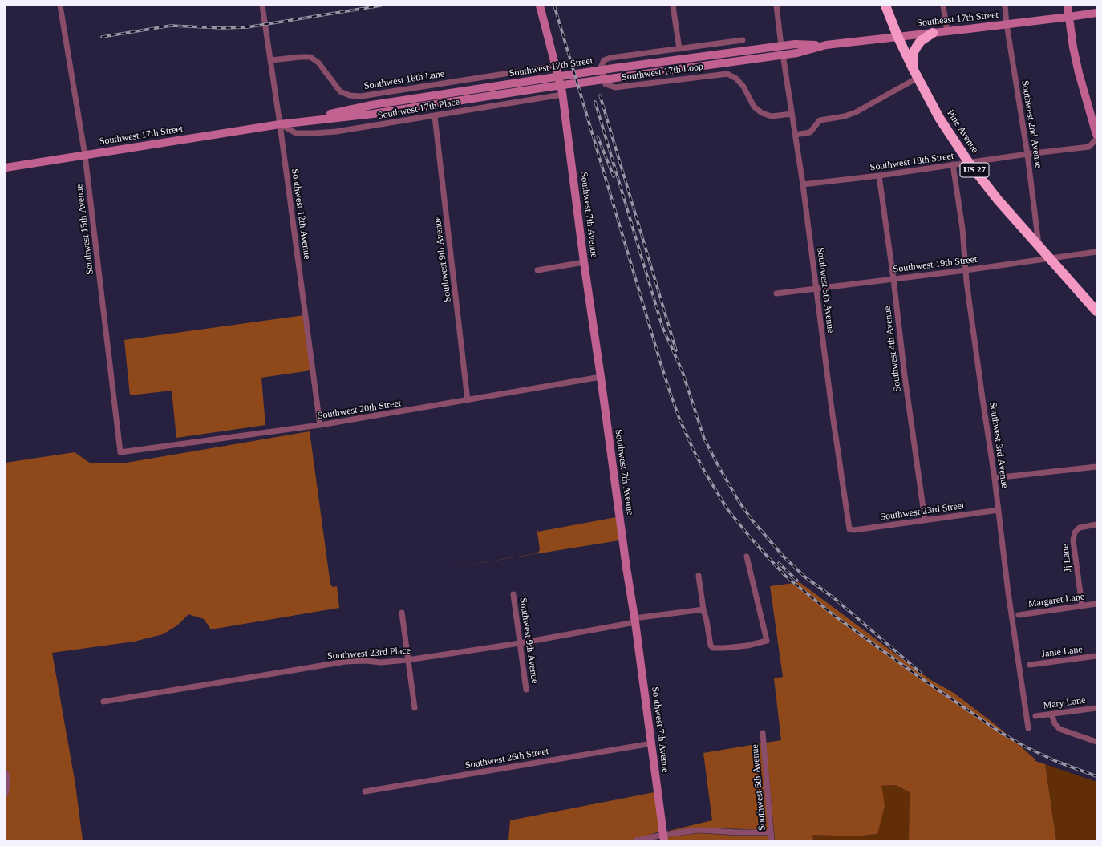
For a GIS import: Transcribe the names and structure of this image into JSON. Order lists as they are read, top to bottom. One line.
{"streets":{"highway":["Pine Avenue","US 27"],"main road":["Southeast 17th Street","Southwest 17th Street","Southwest 7th Avenue"],"street":["Southwest 17th Loop","Southwest 16th Lane","Southwest 17th Place","Southwest 2nd Avenue","Southwest 18th Street","Southwest 12th Avenue","Southwest 15th Avenue","Southwest 9th Avenue","Southwest 19th Street","Southwest 5th Avenue","Southwest 4th Avenue","Southwest 20th Street","Southwest 3rd Avenue","Southwest 23rd Street","Jj Lane","Margaret Lane","Janie Lane","Southwest 23rd Place","Mary Lane","Southwest 26th Street","Southwest 6th Avenue"]},"crossings":[["Southeast 17th Street","Southwest 17th Street"],["Southeast 17th Street","Southwest 2nd Avenue"],["Southeast 17th Street","Pine Avenue"],["Southwest 17th Street","Southwest 17th Place"],["Southwest 17th Street","Pine Avenue"],["Southwest 17th Street","Southwest 12th Avenue"],["Southwest 17th Street","Southwest 15th Avenue"],["Southwest 17th Street","Southwest 5th Avenue"],["Southwest 17th Loop","Southwest 5th Avenue"],["Southwest 16th Lane","Southwest 12th Avenue"],["Southwest 16th Lane","Southwest 7th Avenue"],["Southwest 17th Place","Southwest 12th Avenue"],["Southwest 17th Place","Southwest 7th Avenue"],["Southwest 17th Place","Southwest 9th Avenue"],["Southwest 2nd Avenue","Pine Avenue"],["Southwest 2nd Avenue","Southwest 18th Street"],["Pine Avenue","Southwest 18th Street"],["Pine Avenue","Southwest 19th Street"],["Southwest 18th Street","Southwest 5th Avenue"],["Southwest 18th Street","Southwest 4th Avenue"],["Southwest 18th Street","Southwest 3rd Avenue"],["Southwest 12th Avenue","Southwest 20th Street"],["Southwest 7th Avenue","Southwest 20th Street"],["Southwest 7th Avenue","Southwest 23rd Place"],["Southwest 7th Avenue","Southwest 26th Street"],["Southwest 15th Avenue","Southwest 20th Street"],["Southwest 9th Avenue","Southwest 20th Street"],["Southwest 9th Avenue","Southwest 23rd Place"],["Southwest 19th Street","Southwest 5th Avenue"],["Southwest 19th Street","Southwest 4th Avenue"],["Southwest 19th Street","Southwest 3rd Avenue"],["Southwest 5th Avenue","Southwest 23rd Street"],["Southwest 4th Avenue","Southwest 23rd Street"],["Southwest 3rd Avenue","Southwest 23rd Street"],["Jj Lane","Margaret Lane"]]}
